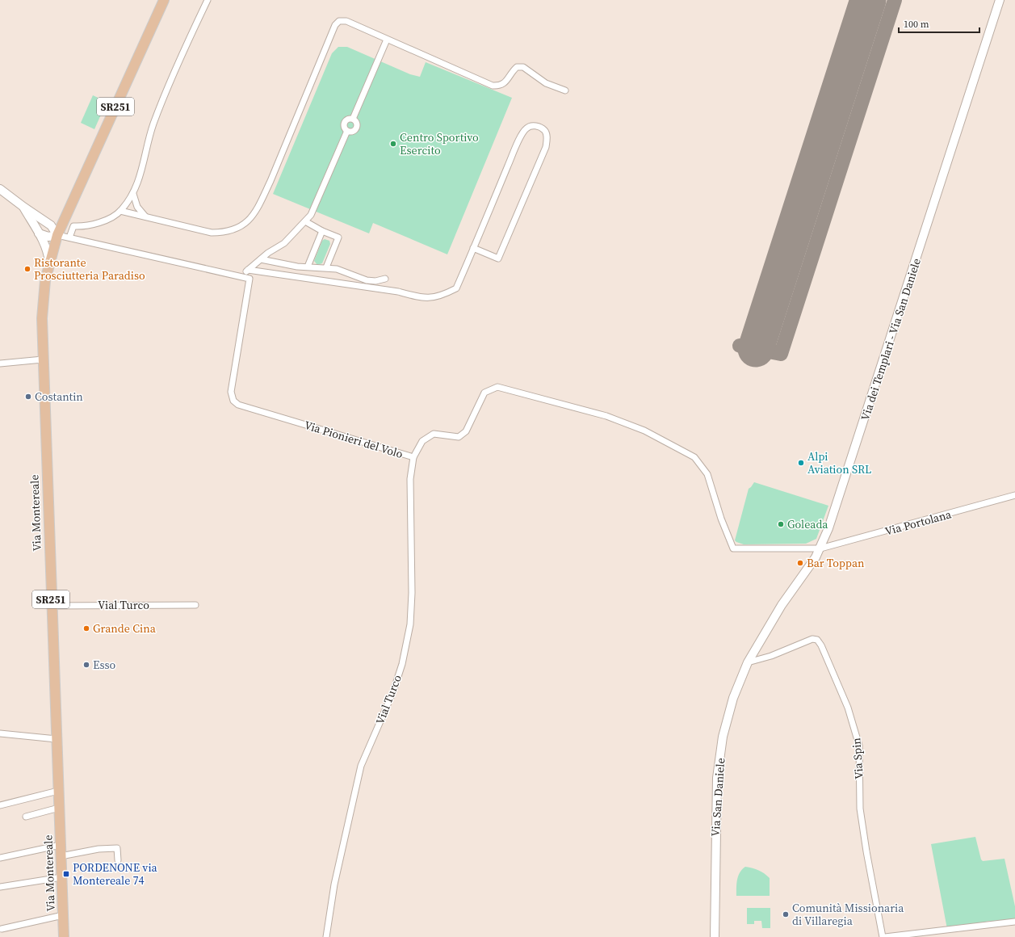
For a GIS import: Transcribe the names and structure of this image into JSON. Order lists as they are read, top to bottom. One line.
{"streets":{"main road":["SR251","Via Montereale"],"street":["Via dei Templari - Via San Daniele","Via Pionieri del Volo","Via Portolana","Vial Turco","Via Spin","Via San Daniele"]},"crossings":[["SR251","Via Montereale"],["Via dei Templari - Via San Daniele","Via Pionieri del Volo"],["Via dei Templari - Via San Daniele","Via Portolana"],["Via dei Templari - Via San Daniele","Via Spin"],["Via dei Templari - Via San Daniele","Via San Daniele"],["Via Pionieri del Volo","Via Portolana"],["Via Pionieri del Volo","Vial Turco"],["Via Montereale","Vial Turco"],["Via Spin","Via San Daniele"]],"places":{"other":["Centro Sportivo Esercito","Ristorante Prosciutteria Paradiso","Costantin","Alpi Aviation SRL","Goleada","Bar Toppan","Grande Cina","Esso","Comunità Missionaria di Villaregia"],"transit":["PORDENONE via Montereale 74"]},"scale_bar":"100 m"}
